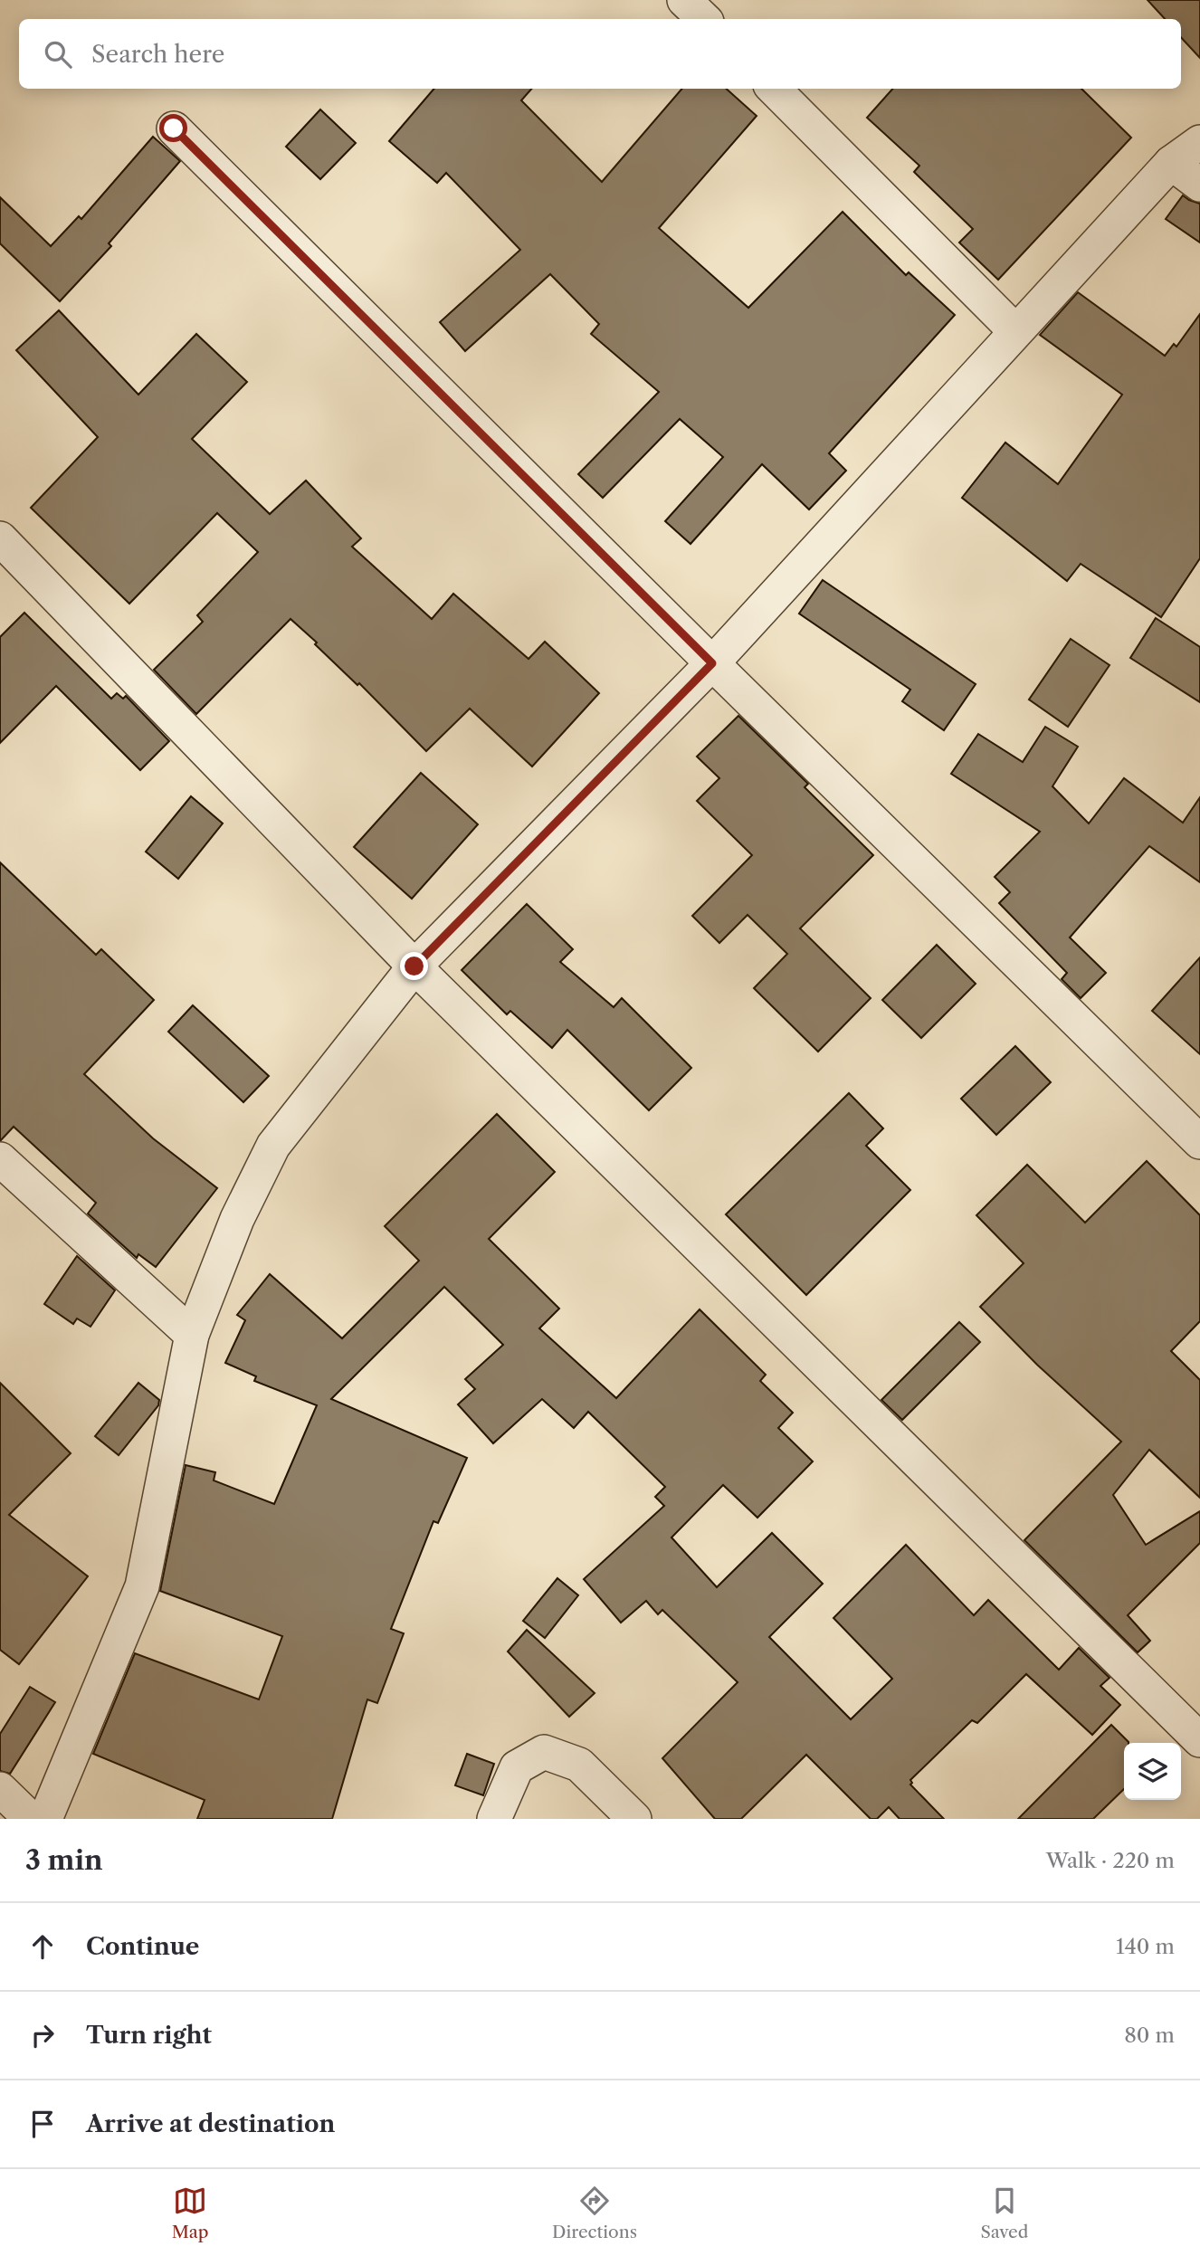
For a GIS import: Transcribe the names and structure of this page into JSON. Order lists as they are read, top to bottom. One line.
{"page":{"search":"Search here","heading":["3 min","Walk · 220 m"],"list":[["Continue","140 m"],["Turn right","80 m"],"Arrive at destination"],"nav":["Map","Directions","Saved"]}}
